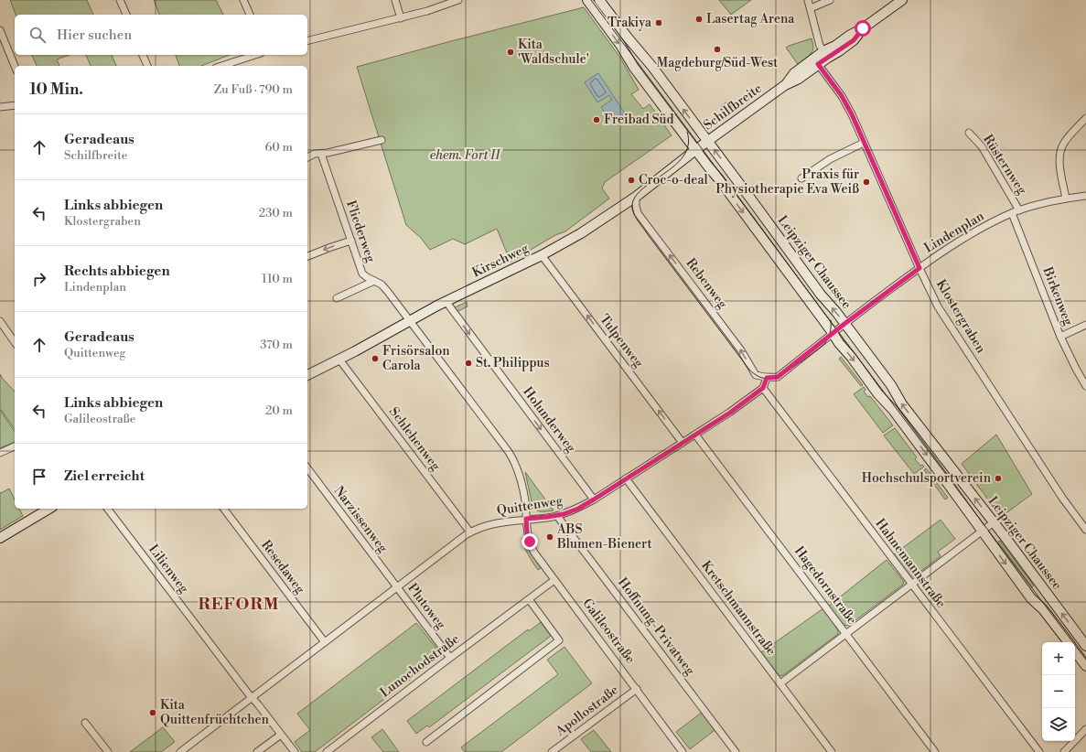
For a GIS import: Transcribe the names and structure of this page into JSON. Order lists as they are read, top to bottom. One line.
{"streets":{"main road":["Schilfbreite","Kirschweg","Leipziger Chaussee"],"street":["Rüsternweg","Fliederweg","Lindenplan","Rebenweg","Birkenweg","Klostergraben","Tulpenweg","Holunderweg","Schlehenweg","Quittenweg","Narzissenweg","Hahnemannstraße","Resedaweg","Lilienweg","Hagedornstraße","Plutoweg","Kretschmannstraße","Hoffnung-Privatweg","Galileostraße","Lunochodstraße","Apollostraße"]},"crossings":[["Schilfbreite","Kirschweg"],["Schilfbreite","Leipziger Chaussee"],["Schilfbreite","Klostergraben"],["Rüsternweg","Lindenplan"],["Fliederweg","Kirschweg"],["Lindenplan","Leipziger Chaussee"],["Lindenplan","Birkenweg"],["Lindenplan","Klostergraben"],["Kirschweg","Leipziger Chaussee"],["Kirschweg","Rebenweg"],["Kirschweg","Tulpenweg"],["Kirschweg","Holunderweg"],["Kirschweg","Schlehenweg"],["Tulpenweg","Quittenweg"],["Holunderweg","Quittenweg"],["Schlehenweg","Quittenweg"],["Quittenweg","Narzissenweg"],["Quittenweg","Hahnemannstraße"],["Quittenweg","Resedaweg"],["Quittenweg","Lilienweg"],["Quittenweg","Hagedornstraße"],["Quittenweg","Plutoweg"],["Quittenweg","Kretschmannstraße"],["Quittenweg","Hoffnung-Privatweg"],["Quittenweg","Galileostraße"],["Narzissenweg","Plutoweg"],["Plutoweg","Lunochodstraße"],["Galileostraße","Lunochodstraße"],["Galileostraße","Apollostraße"]],"one_way":["Rebenweg","Tulpenweg"],"districts":["REFORM"],"parks":["ehem. Fort II"],"places":["Lasertag Arena","Trakiya","Magdeburg/Süd-West","Kita 'Waldschule'","Freibad Süd","Croc-o-deal","Praxis für Physiotherapie Eva Weiß","Frisörsalon Carola","St. Philippus","Hochschulsportverein","ABS Blumen-Bienert","Kita Quittenfrüchtchen"],"page":{"search":"Hier suchen","heading":["10 Min.","Zu Fuß · 790 m"],"list":[["Geradeaus","Schilfbreite","60 m"],["Links abbiegen","Klostergraben","230 m"],["Rechts abbiegen","Lindenplan","110 m"],["Geradeaus","Quittenweg","370 m"],["Links abbiegen","Galileostraße","20 m"],"Ziel erreicht"],"map_buttons":["+","−"]}}
